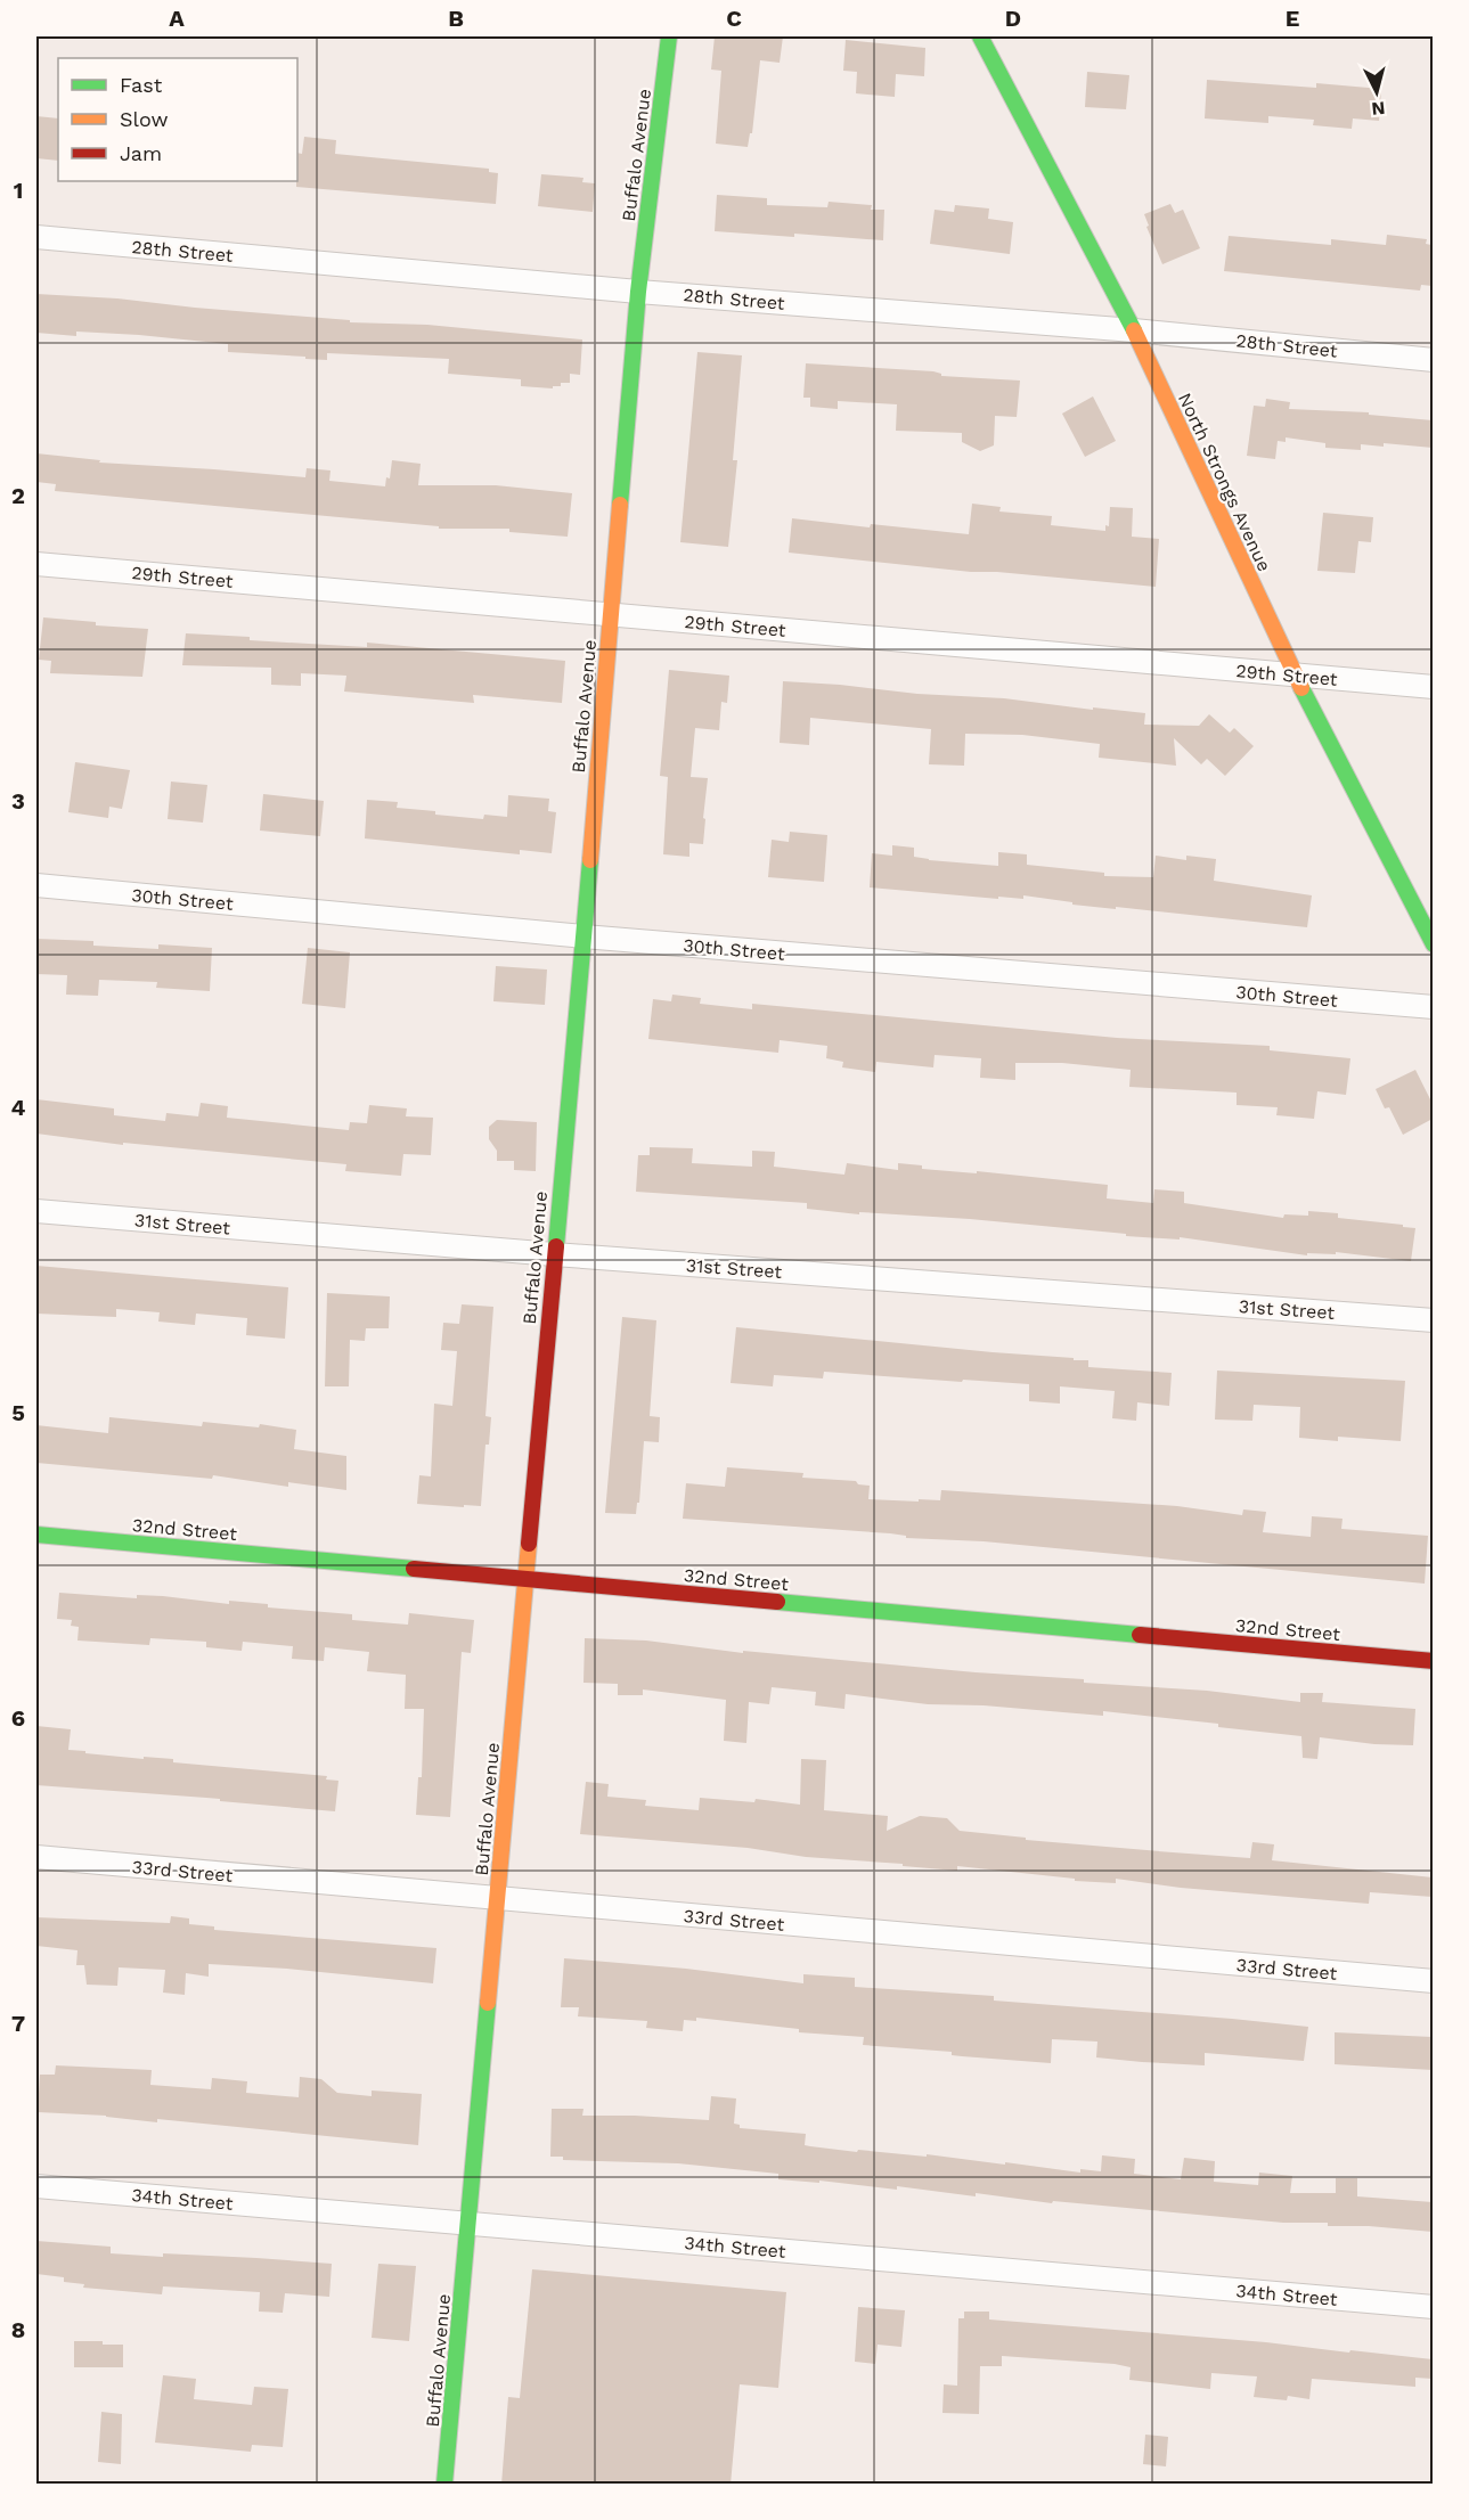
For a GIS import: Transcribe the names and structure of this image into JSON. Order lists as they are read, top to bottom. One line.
{"streets":{"street":["Buffalo Avenue","28th Street","North Strongs Avenue","29th Street","30th Street","31st Street","32nd Street","33rd Street","34th Street"]},"crossings":[["Buffalo Avenue","28th Street"],["Buffalo Avenue","29th Street"],["Buffalo Avenue","30th Street"],["Buffalo Avenue","31st Street"],["Buffalo Avenue","32nd Street"],["Buffalo Avenue","33rd Street"],["Buffalo Avenue","34th Street"],["28th Street","North Strongs Avenue"],["North Strongs Avenue","29th Street"]],"legend":["Fast","Slow","Jam"],"north":"bottom","grid":{"columns":["A","B","C","D","E"],"rows":["1","2","3","4","5","6","7","8"]}}
